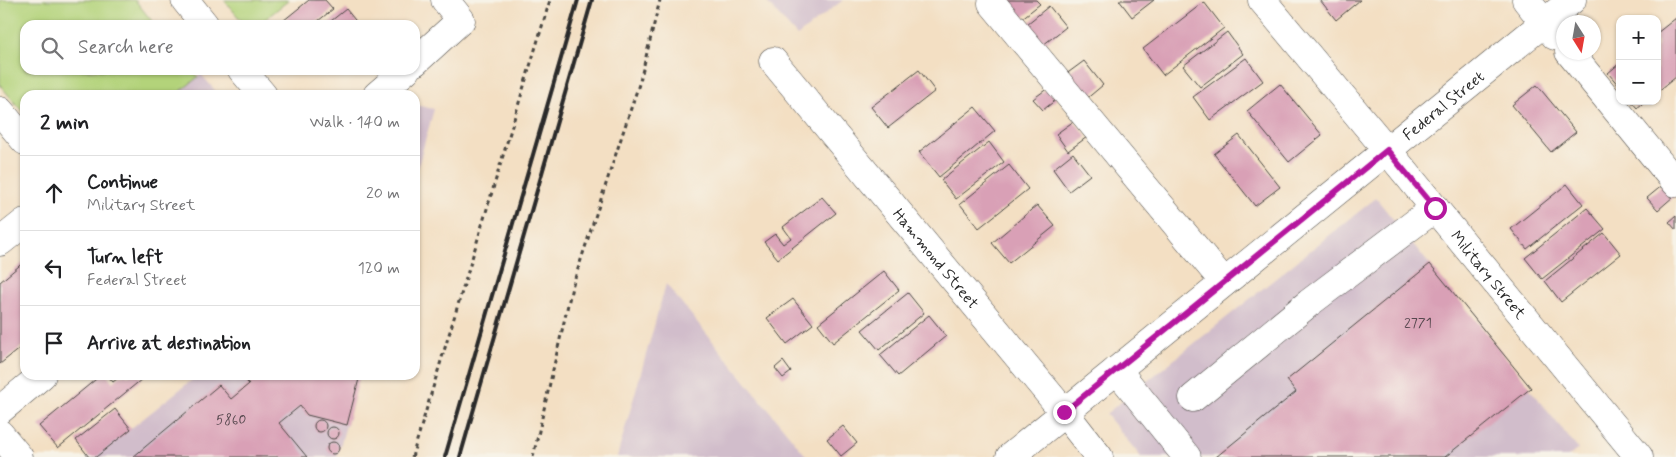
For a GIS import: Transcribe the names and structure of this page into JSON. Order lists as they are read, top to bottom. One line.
{"streets":{"street":["Federal Street","Hammond Street","Military Street"]},"crossings":[["Federal Street","Hammond Street"],["Federal Street","Military Street"]],"house_numbers":["2771","5860"],"north":"bottom","page":{"map_buttons":["+","−"],"search":"Search here","heading":["2 min","Walk · 140 m"],"list":[["Continue","Military Street","20 m"],["Turn left","Federal Street","120 m"],"Arrive at destination"]}}
